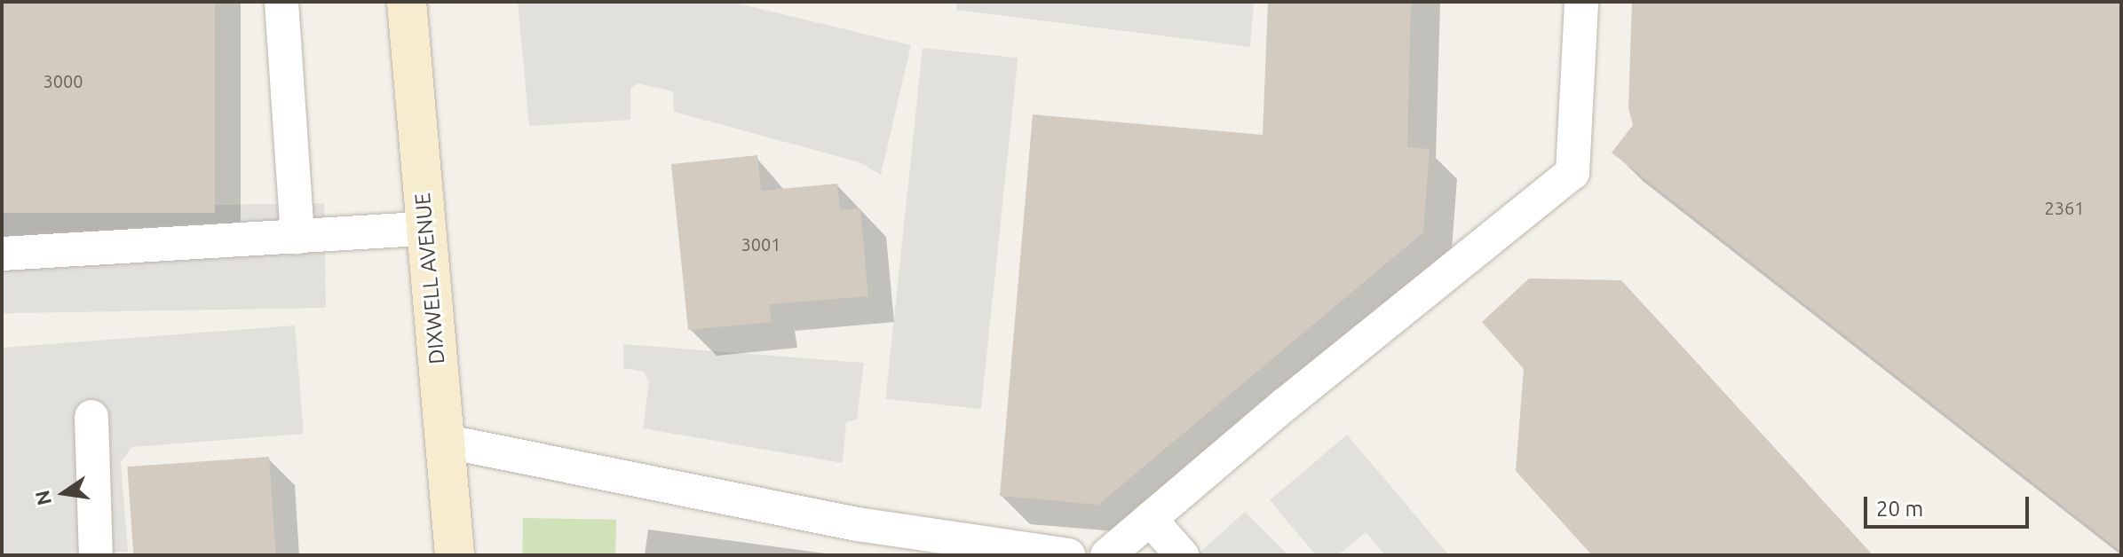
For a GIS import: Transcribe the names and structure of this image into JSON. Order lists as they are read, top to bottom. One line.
{"streets":{"main road":["DIXWELL AVENUE"]},"house_numbers":["3000","2361","3001"],"scale_bar":"20 m","north":"left"}
